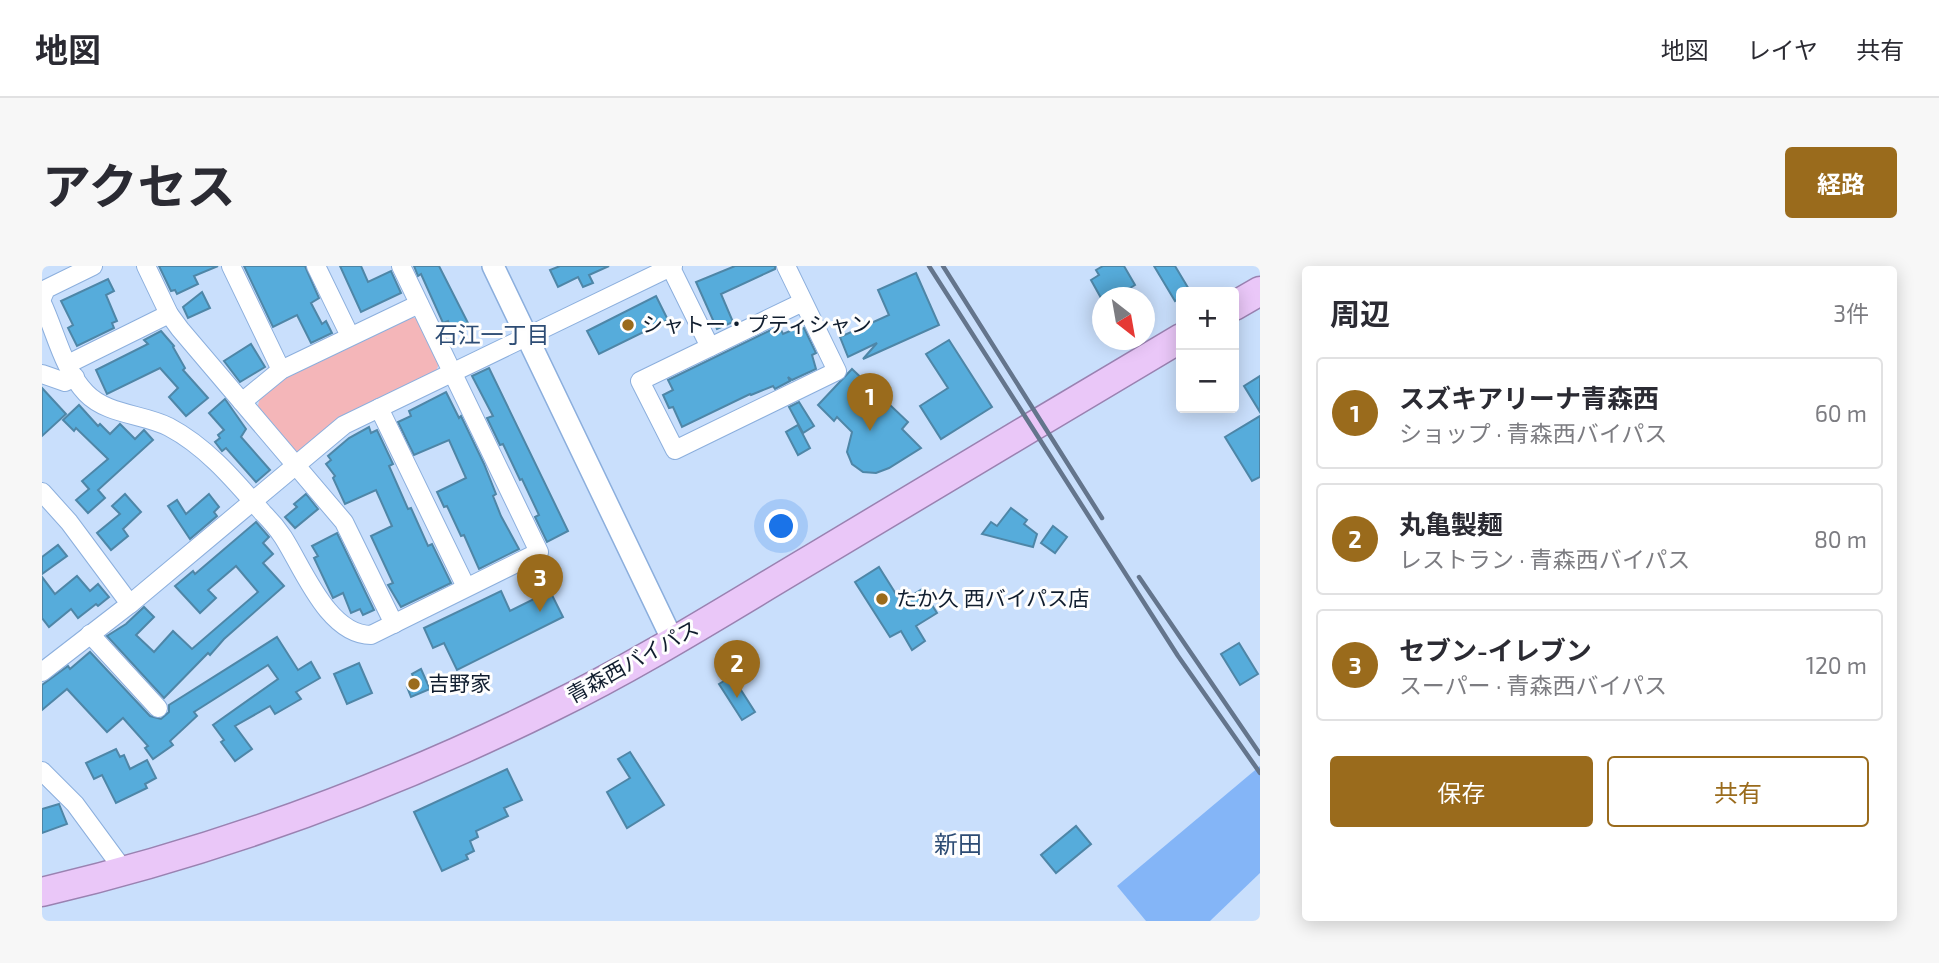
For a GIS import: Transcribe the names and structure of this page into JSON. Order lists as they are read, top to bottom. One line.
{"streets":{"highway":["青森西バイパス"]},"districts":["石江一丁目","新田"],"places":["シャトー・プティシャン","たか久 西バイパス店","吉野家"],"north":"bottom right","page":{"header":"地図","nav":["地図","レイヤ","共有"],"title":"アクセス","buttons":["経路",["保存","共有"]],"heading":["周辺","3件"],"map_buttons":["+","−"],"list":[{"mark":"1","name":"スズキアリーナ青森西","note":"ショップ · 青森西バイパス","value":"60 m"},{"mark":"2","name":"丸亀製麺","note":"レストラン · 青森西バイパス","value":"80 m"},{"mark":"3","name":"セブン-イレブン","note":"スーパー · 青森西バイパス","value":"120 m"}],"pins":["1","3","2"]}}
